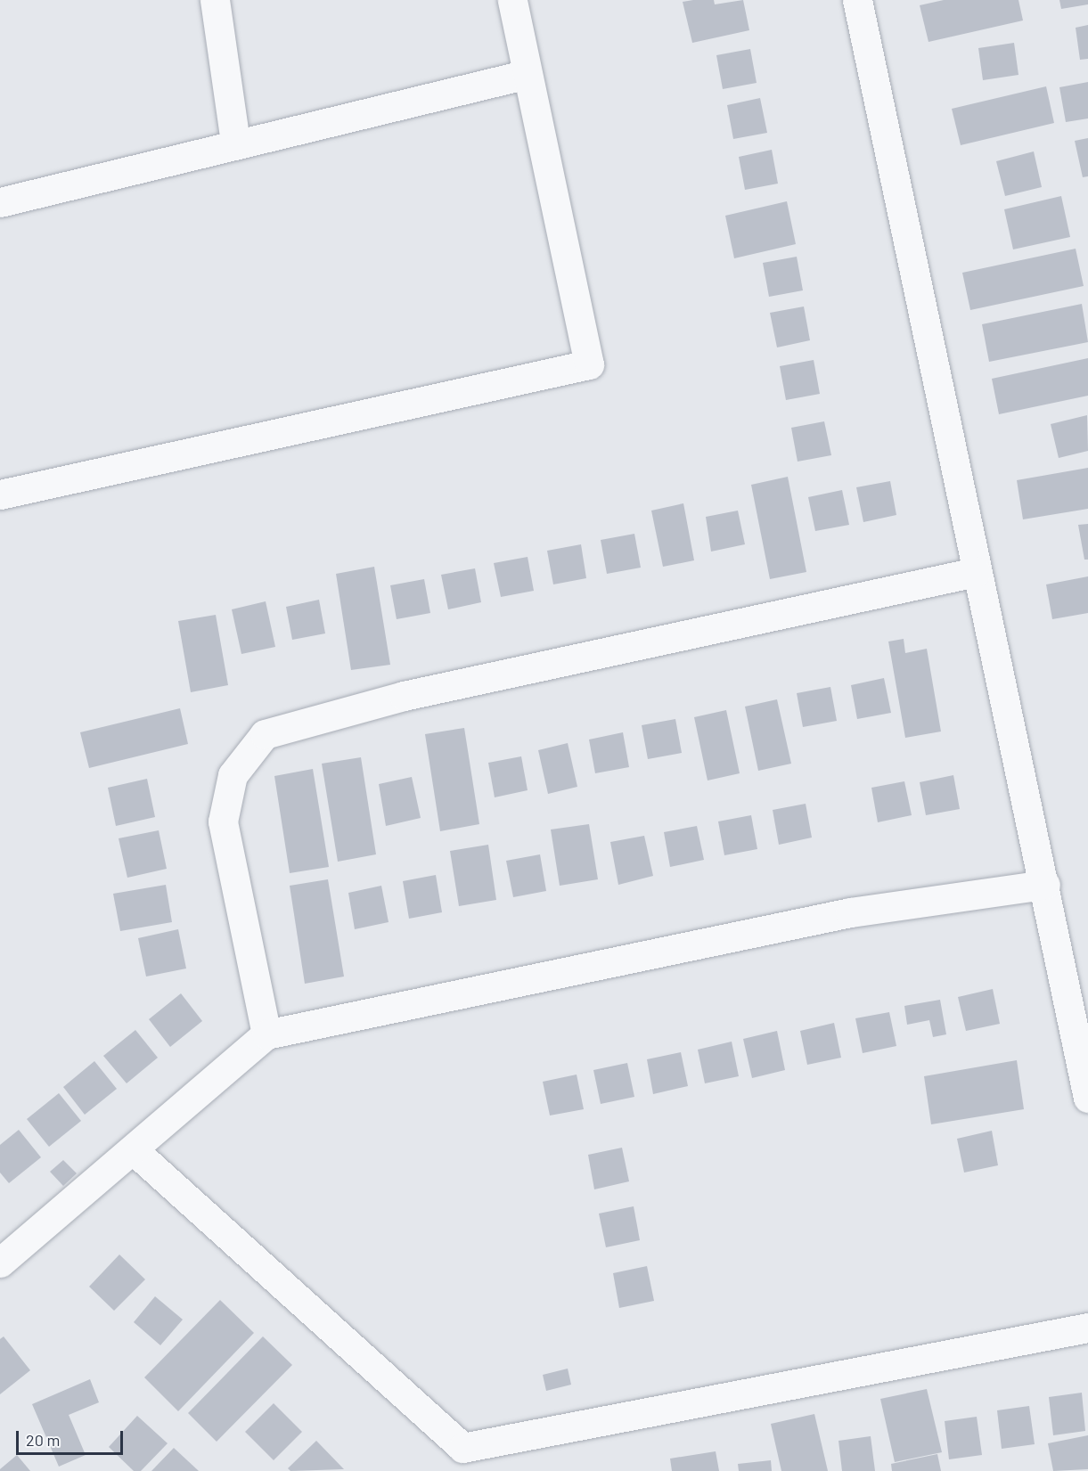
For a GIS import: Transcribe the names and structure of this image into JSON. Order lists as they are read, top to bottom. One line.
{"scale_bar":"20 m"}
